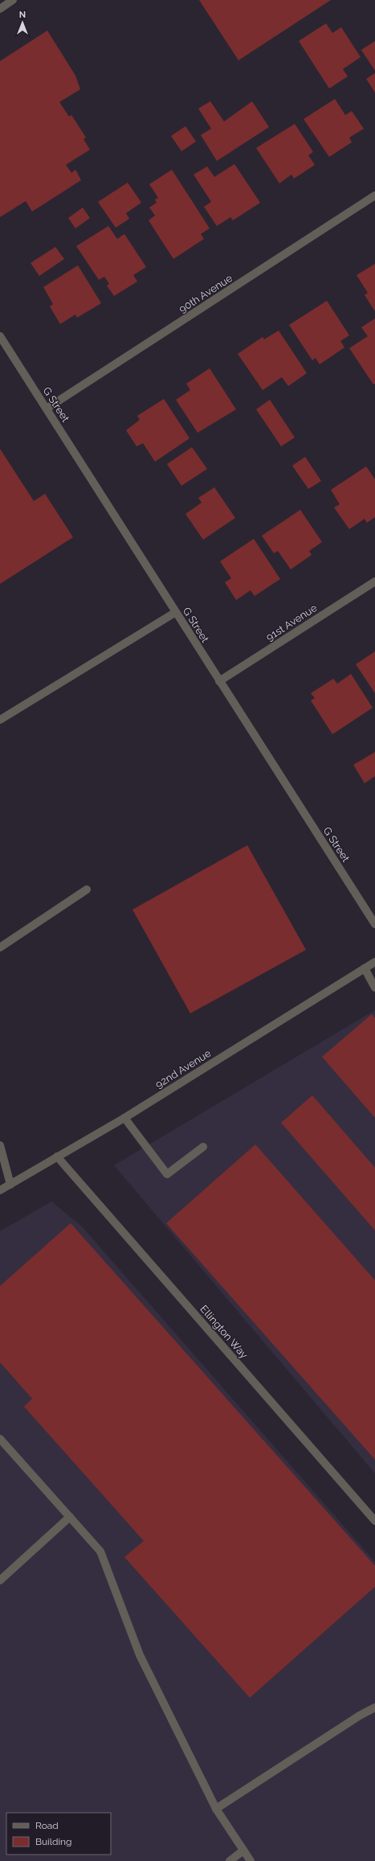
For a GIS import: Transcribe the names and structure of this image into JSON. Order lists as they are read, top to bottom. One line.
{"streets":{"street":["90th Avenue","G Street","91st Avenue","92nd Avenue","Ellington Way"]},"crossings":[["90th Avenue","G Street"],["G Street","91st Avenue"],["92nd Avenue","Ellington Way"]],"legend":["Road","Building"],"north":"top"}
